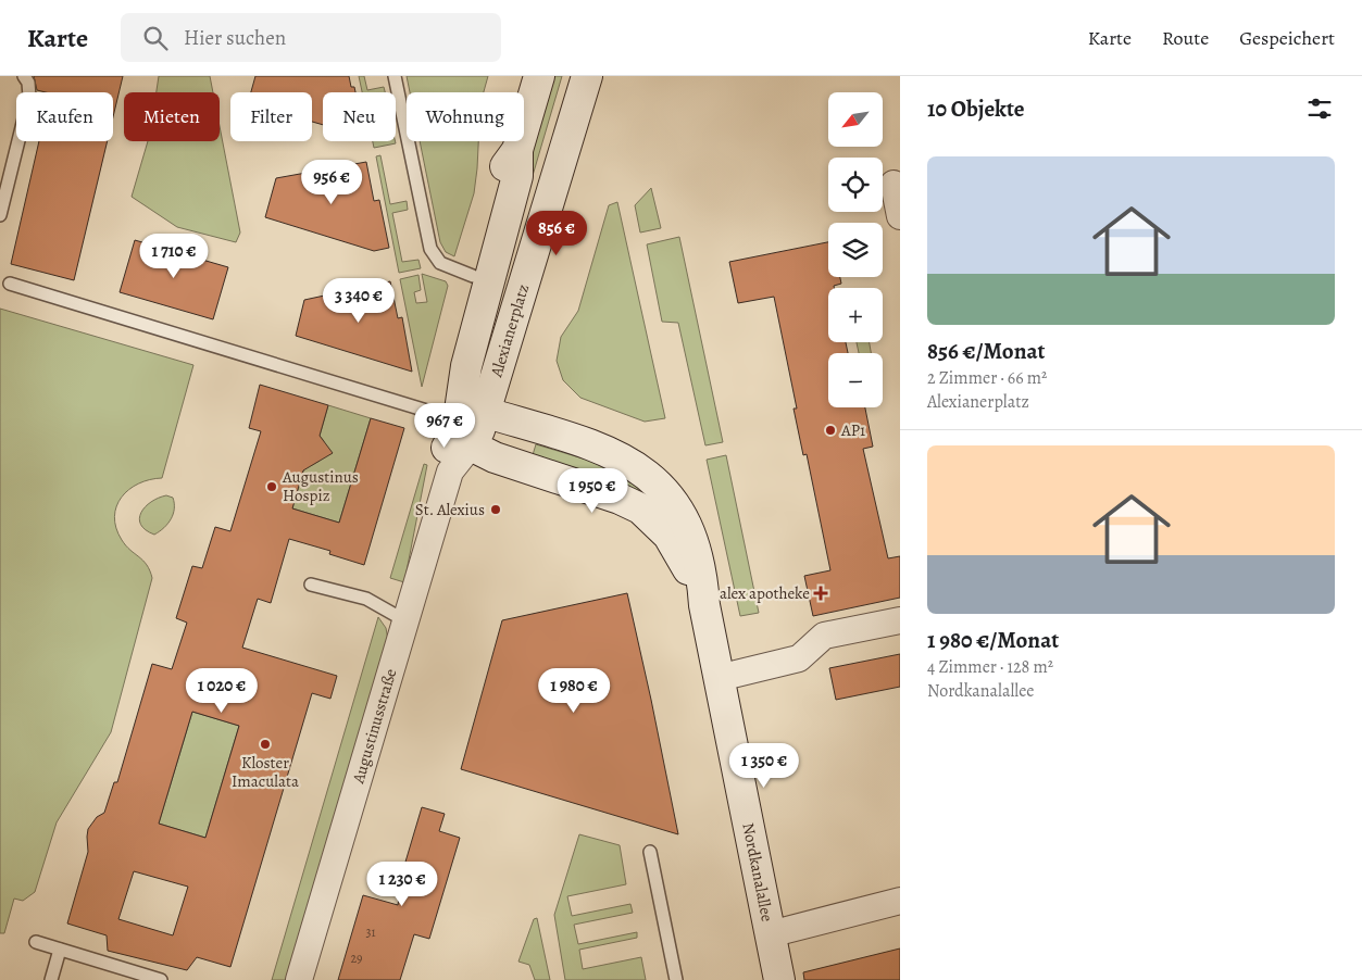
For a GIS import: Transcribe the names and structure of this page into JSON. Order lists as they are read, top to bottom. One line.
{"streets":{"main road":["Alexianerplatz","Nordkanalallee"],"street":["Augustinusstraße"]},"crossings":[["Alexianerplatz","Augustinusstraße"],["Alexianerplatz","Nordkanalallee"],["Augustinusstraße","Nordkanalallee"]],"places":{"other":["AP1","Augustinus Hospiz","St. Alexius","Kloster Imaculata"],"health":["alex apotheke"]},"house_numbers":["31","29"],"north":"bottom left","page":{"header":"Karte","search":"Hier suchen","nav":["Karte","Route","Gespeichert"],"heading":"10 Objekte","map_buttons":["+","−"],"chip":["Kaufen","Mieten","Filter","Neu","Wohnung"],"list":[{"name":"856 €/Monat","note":"2 Zimmer · 66 m² · Alexianerplatz"},{"name":"1 980 €/Monat","note":"4 Zimmer · 128 m² · Nordkanalallee"}],"price":["956 €","856 €","1 710 €","3 340 €","967 €","1 950 €","1 020 €","1 980 €","1 350 €","1 230 €"]}}
